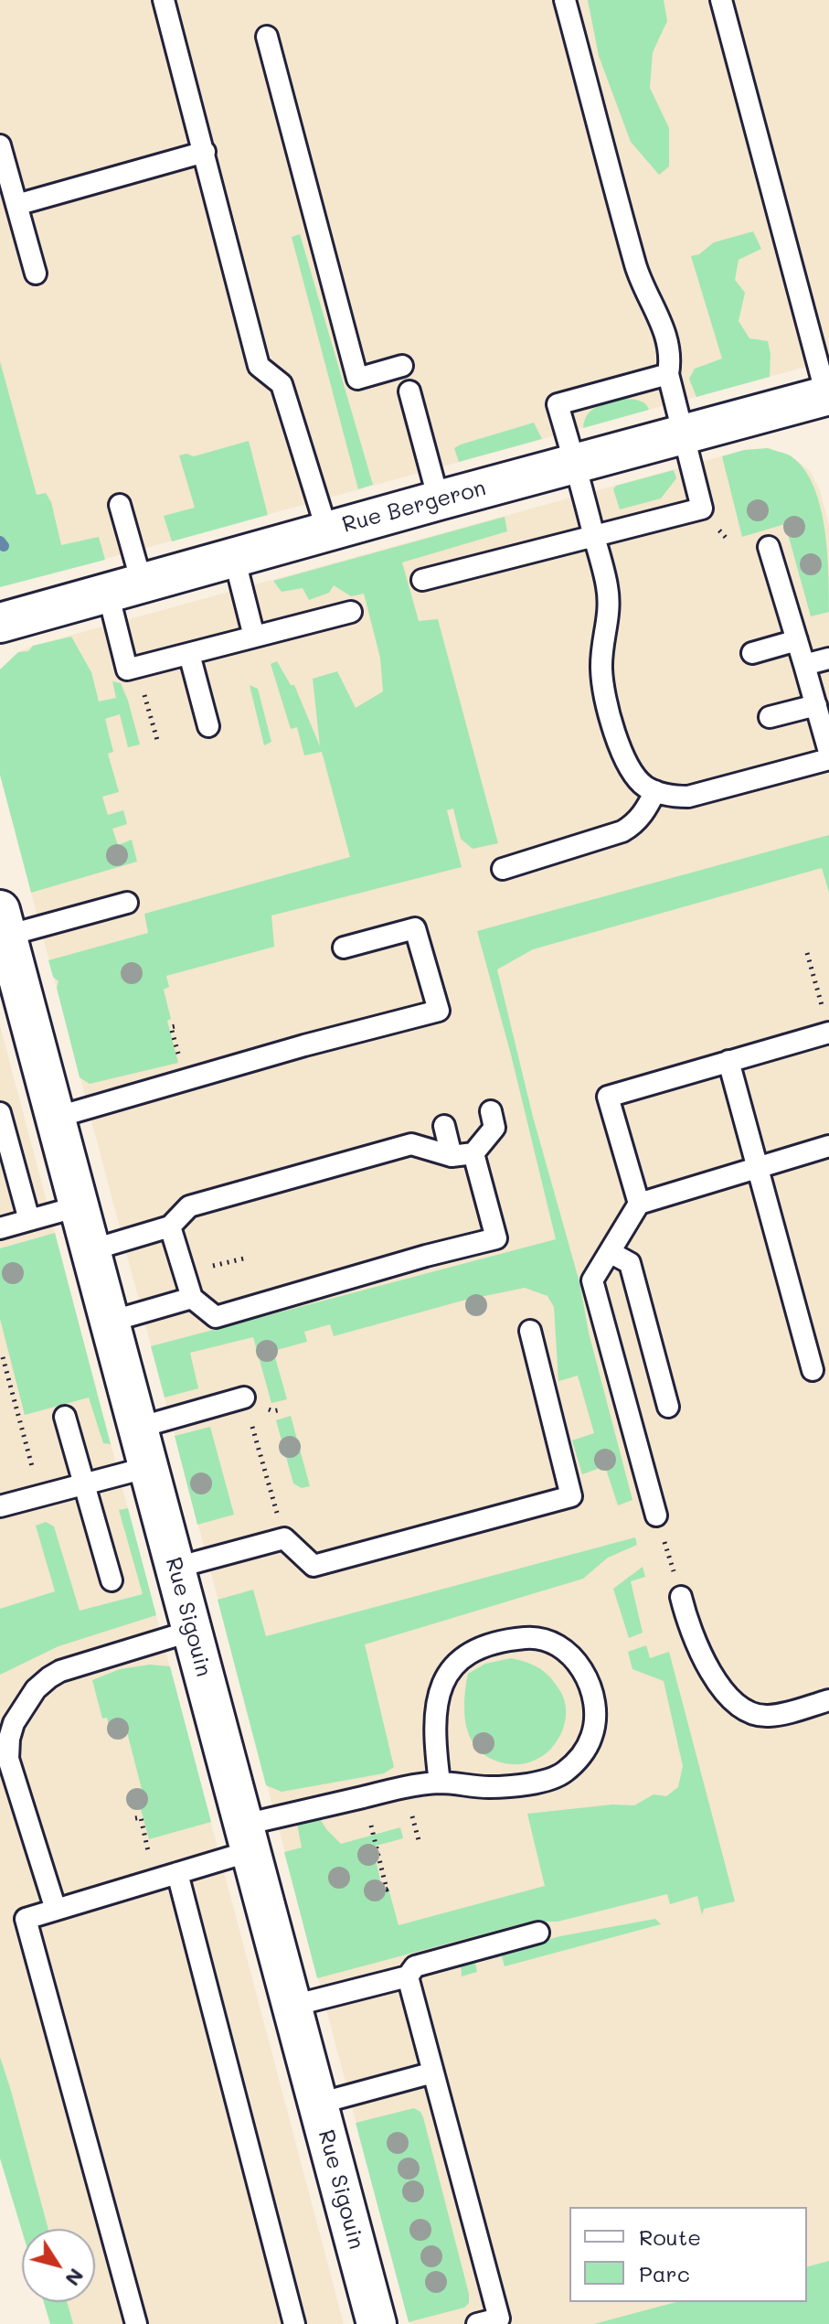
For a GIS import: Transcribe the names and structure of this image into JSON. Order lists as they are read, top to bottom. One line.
{"streets":{"street":["Rue Bergeron","Rue Sigouin"]},"legend":["Route","Parc"],"north":"bottom right"}
